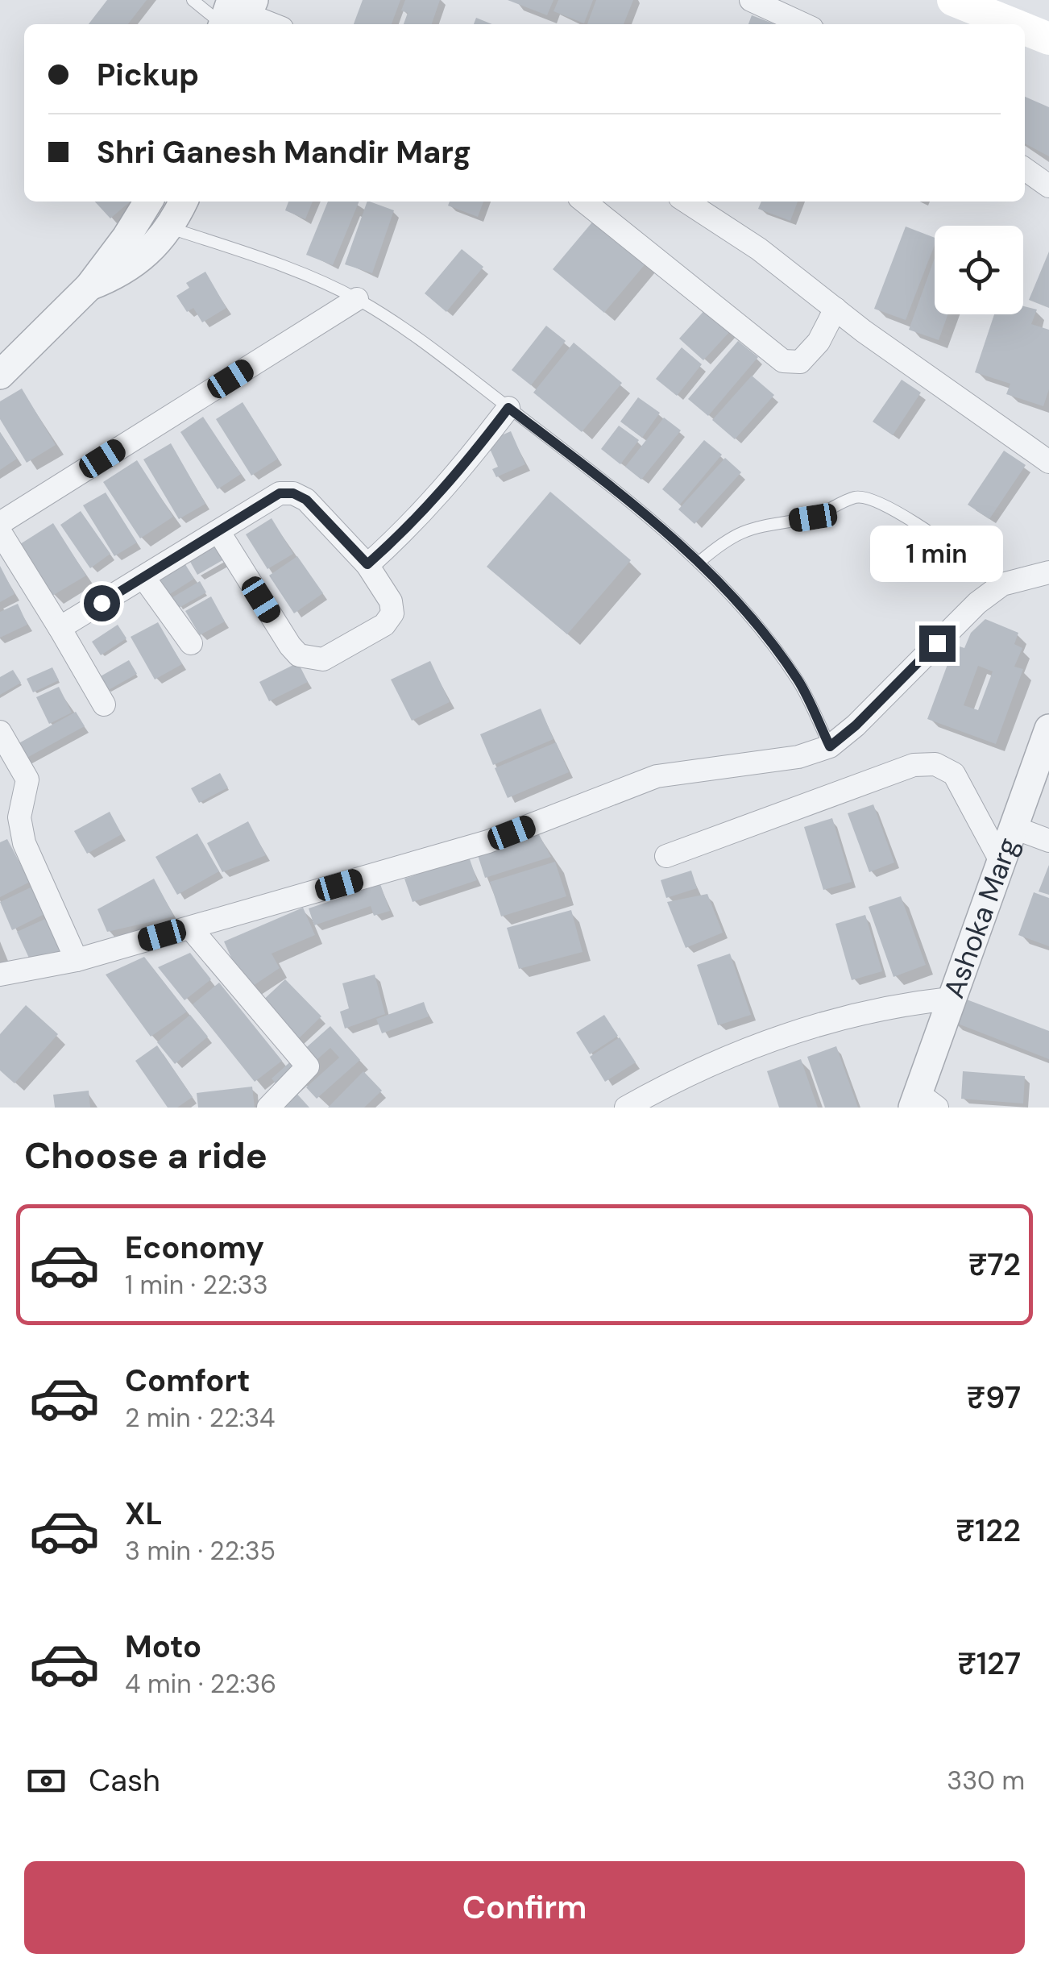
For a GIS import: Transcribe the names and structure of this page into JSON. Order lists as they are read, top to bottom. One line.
{"streets":{"street":["Ashoka Marg"]},"page":{"banner":["Pickup","Shri Ganesh Mandir Marg"],"bubble":"1 min","heading":"Choose a ride","list":[{"name":"Economy","note":"1 min · 22:33","value":"₹72"},{"name":"Comfort","note":"2 min · 22:34","value":"₹97"},{"name":"XL","note":"3 min · 22:35","value":"₹122"},{"name":"Moto","note":"4 min · 22:36","value":"₹127"}],"pay":["Cash","330 m"],"buttons":"Confirm"}}
